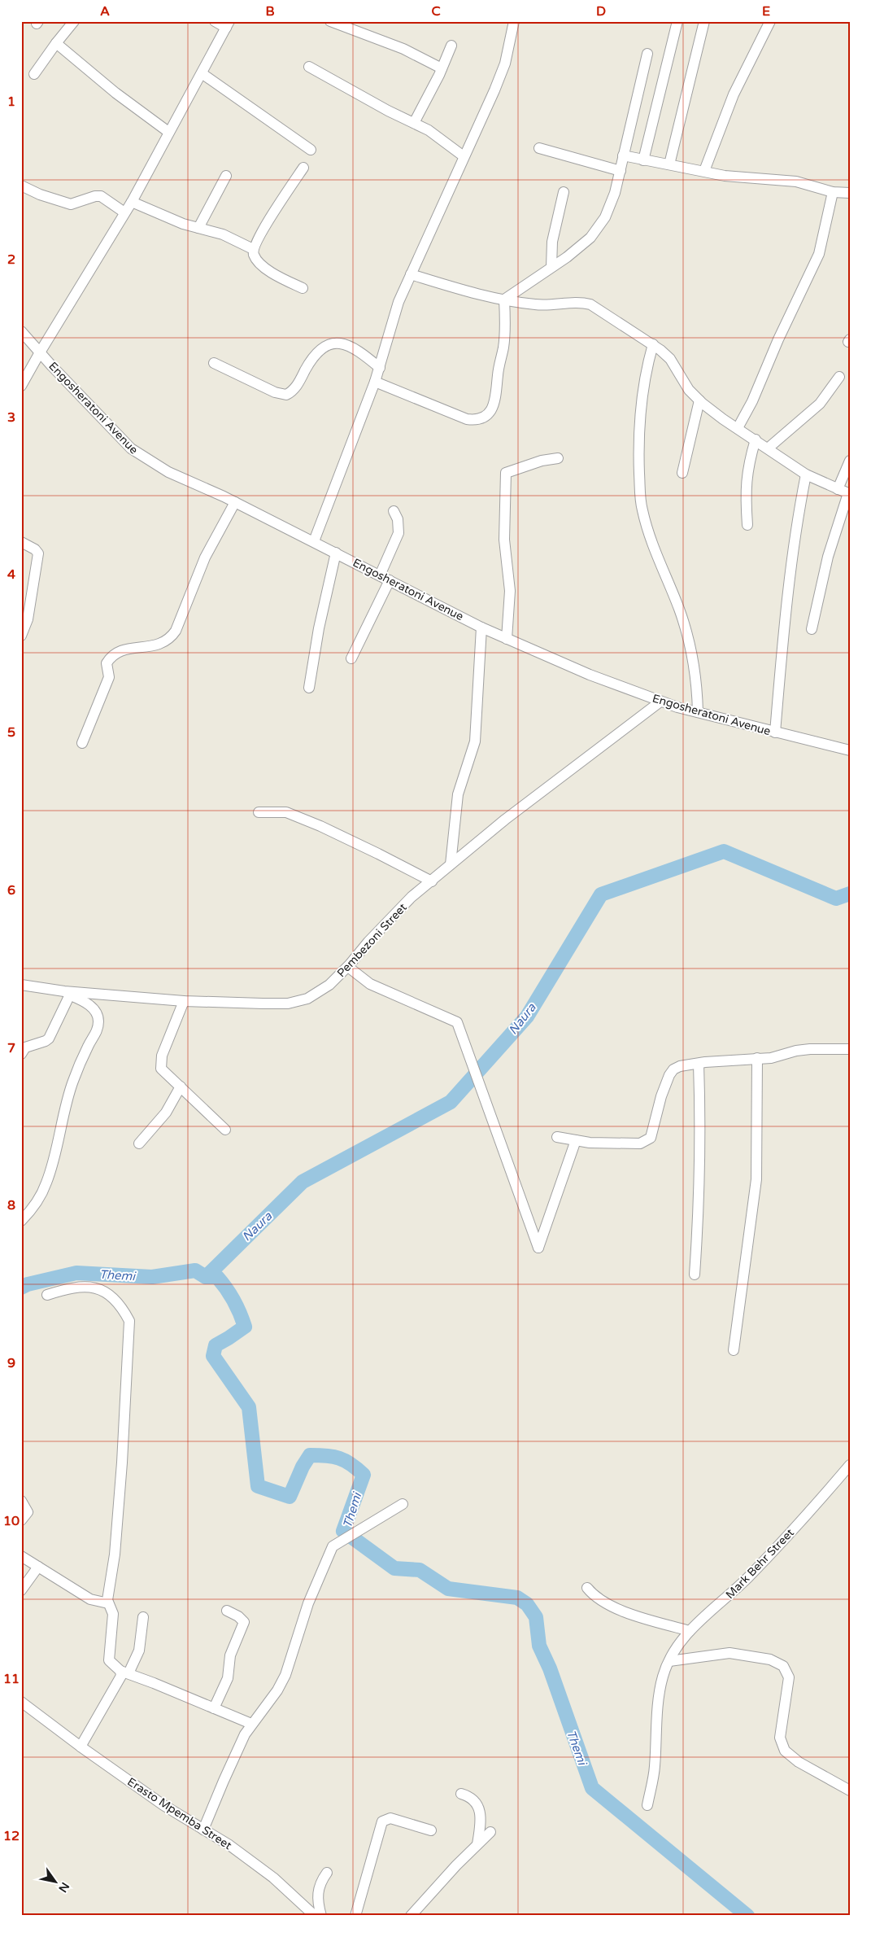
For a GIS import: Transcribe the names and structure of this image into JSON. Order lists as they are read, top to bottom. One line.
{"streets":{"street":["Engosheratoni Avenue","Pembezoni Street","Mark Behr Street","Erasto Mpemba Street"]},"crossings":[["Engosheratoni Avenue","Pembezoni Street"]],"water":["Naura","Themi"],"north":"bottom right","grid":{"columns":["A","B","C","D","E"],"rows":["1","2","3","4","5","6","7","8","9","10","11","12"]}}
